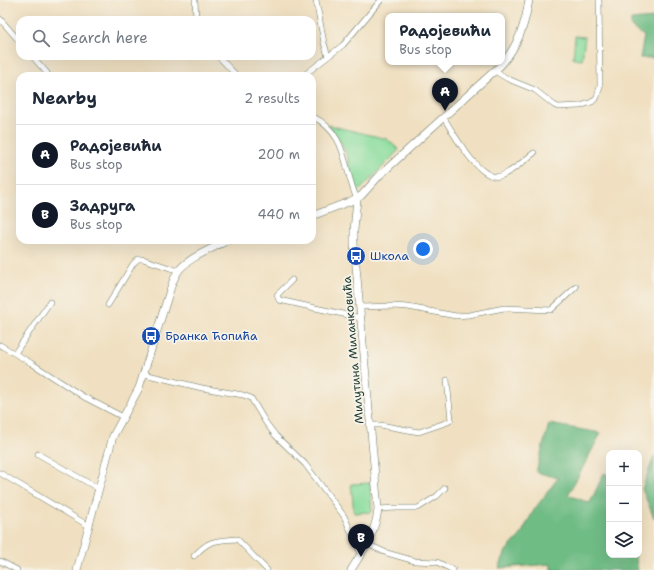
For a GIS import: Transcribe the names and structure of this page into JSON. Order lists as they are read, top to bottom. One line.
{"streets":{"main road":["Милутина Миланковића"]},"places":{"bus stop":["Школа","Бранка Ћопића"]},"page":{"popup":["Радојевићи","Bus stop"],"search":"Search here","heading":["Nearby","2 results"],"pins":["A","B"],"list":[{"mark":"A","name":"Радојевићи","note":"Bus stop","value":"200 m"},{"mark":"B","name":"Задруга","note":"Bus stop","value":"440 m"}],"map_buttons":["+","−"]}}
